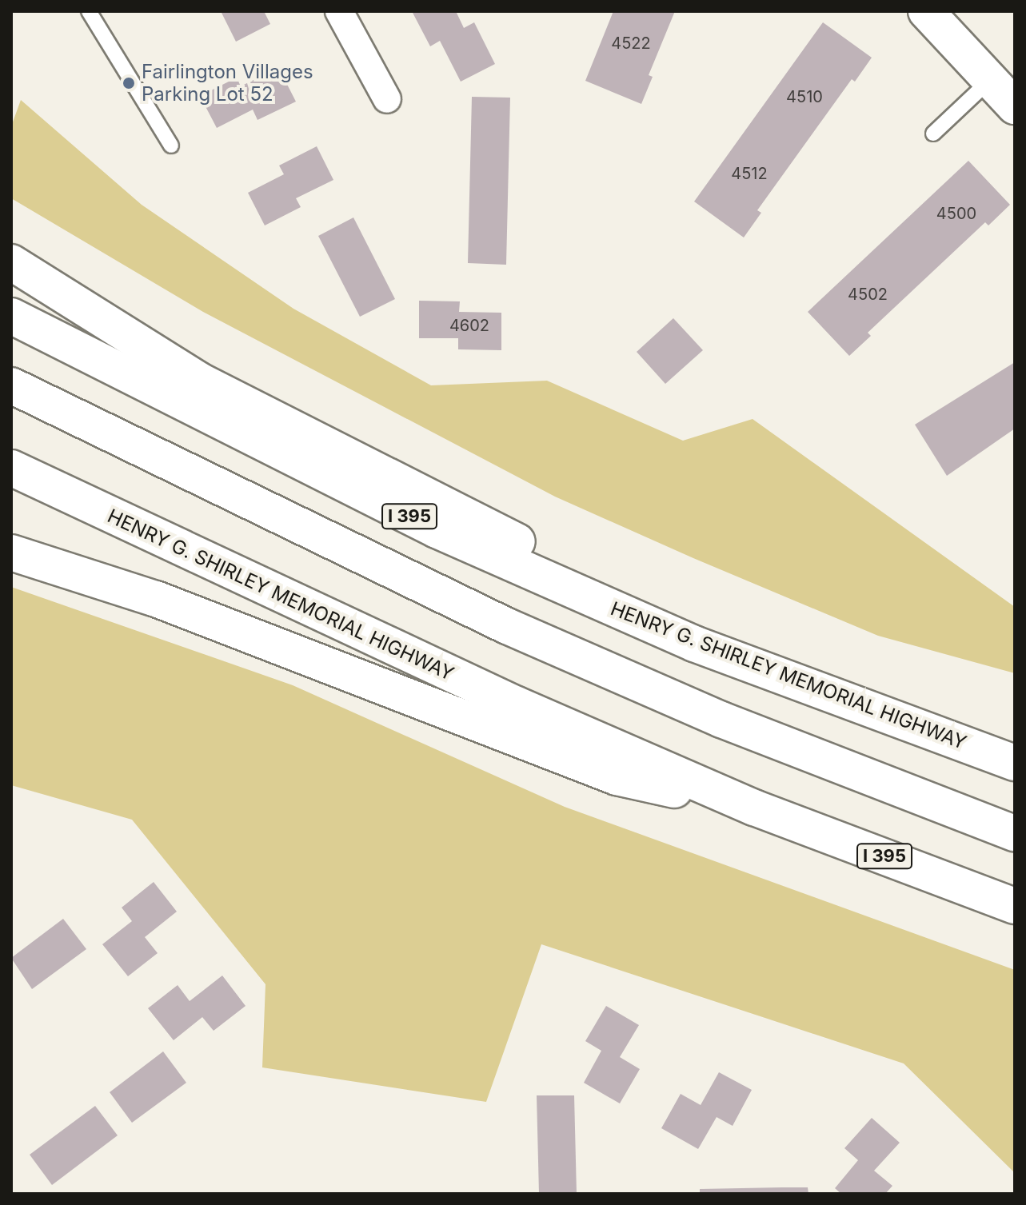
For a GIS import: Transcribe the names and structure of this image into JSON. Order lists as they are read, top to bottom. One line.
{"streets":{"main road":["I 395","HENRY G. SHIRLEY MEMORIAL HIGHWAY"]},"places":["Fairlington Villages Parking Lot 52"],"house_numbers":["4522","4510","4512","4500","4502","4602"]}
